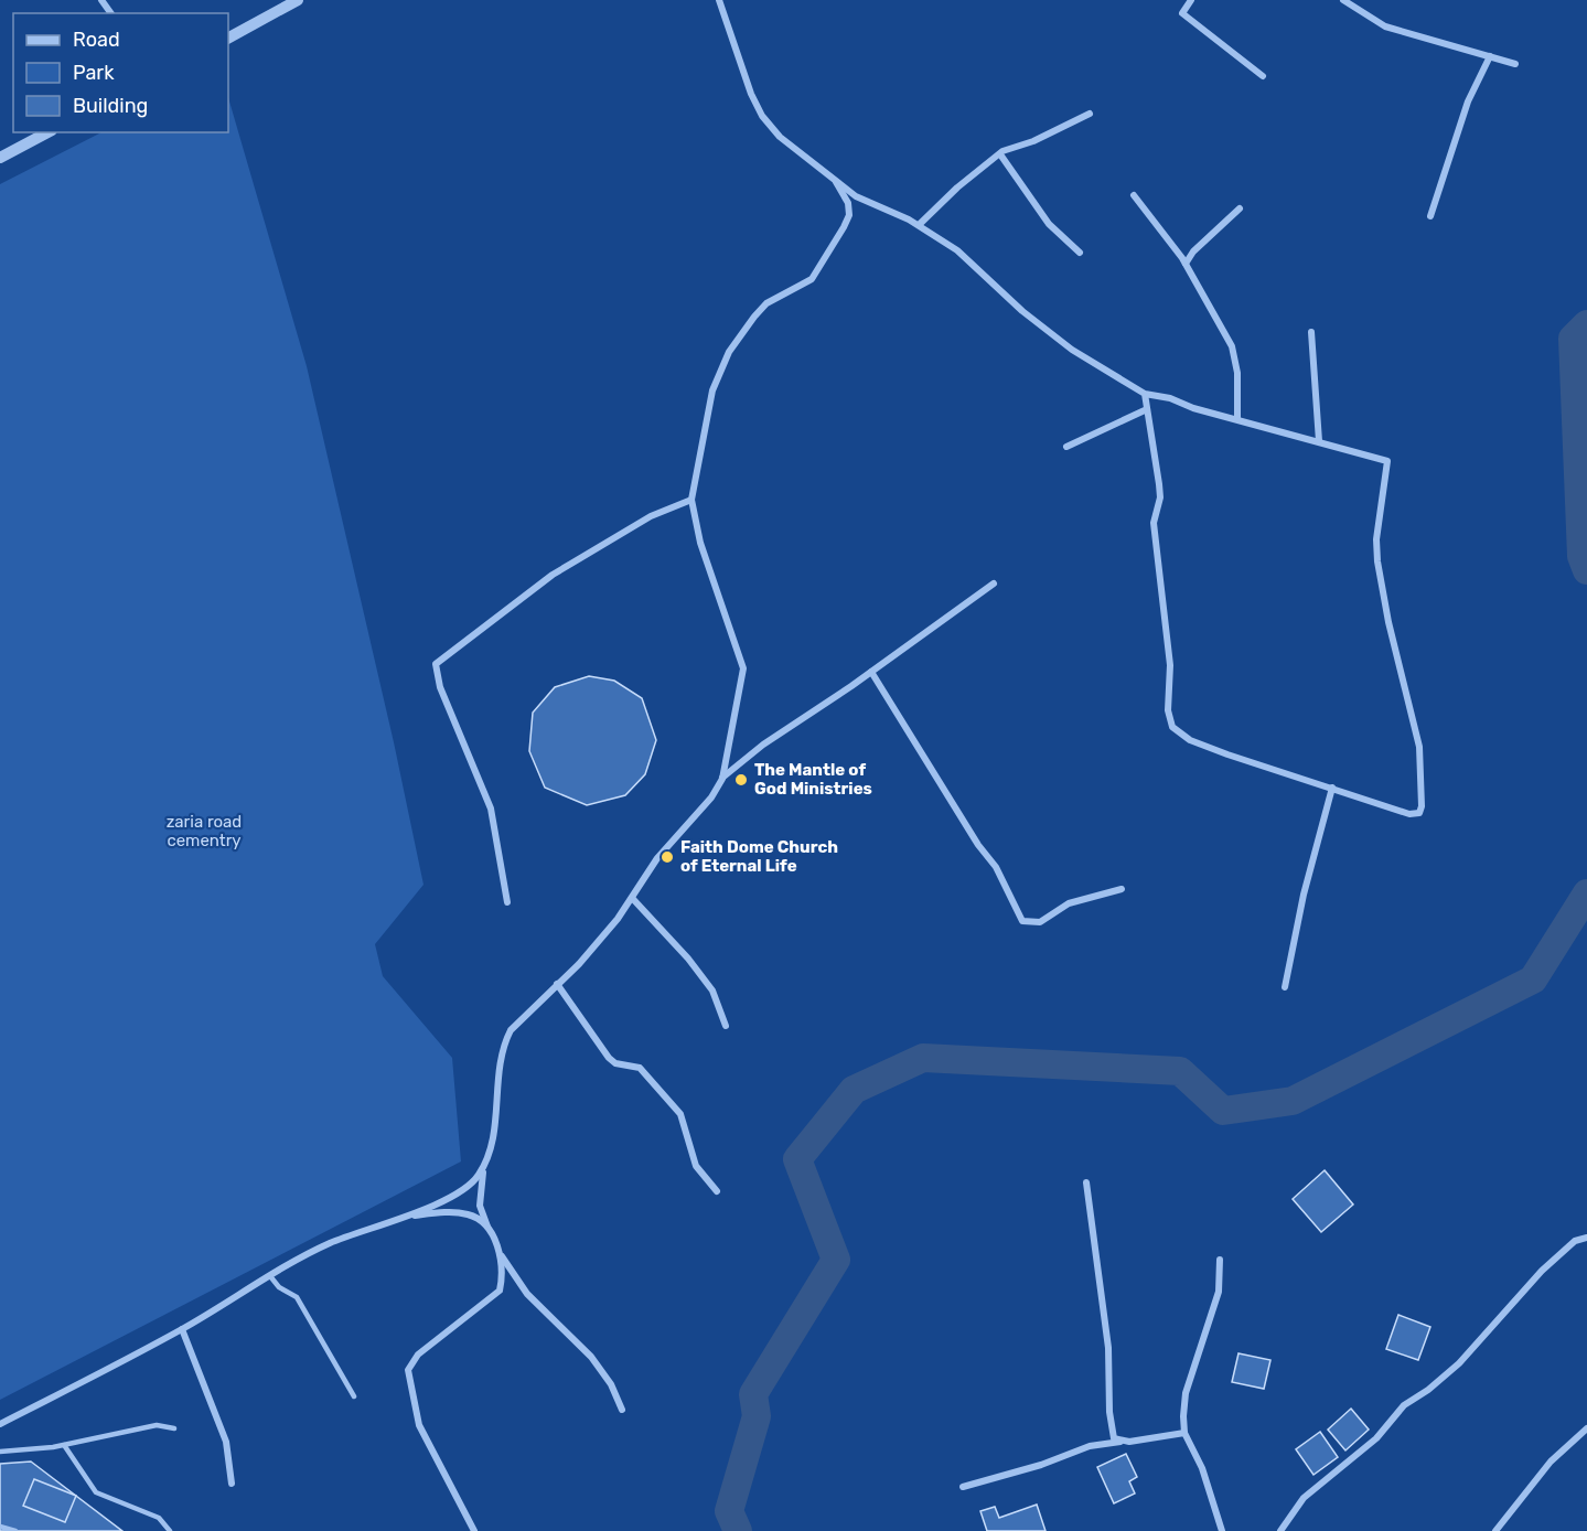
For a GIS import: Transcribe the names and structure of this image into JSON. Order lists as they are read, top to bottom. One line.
{"parks":["zaria road cementry"],"places":["The Mantle of God Ministries","Faith Dome Church of Eternal Life"],"legend":["Road","Park","Building"]}
